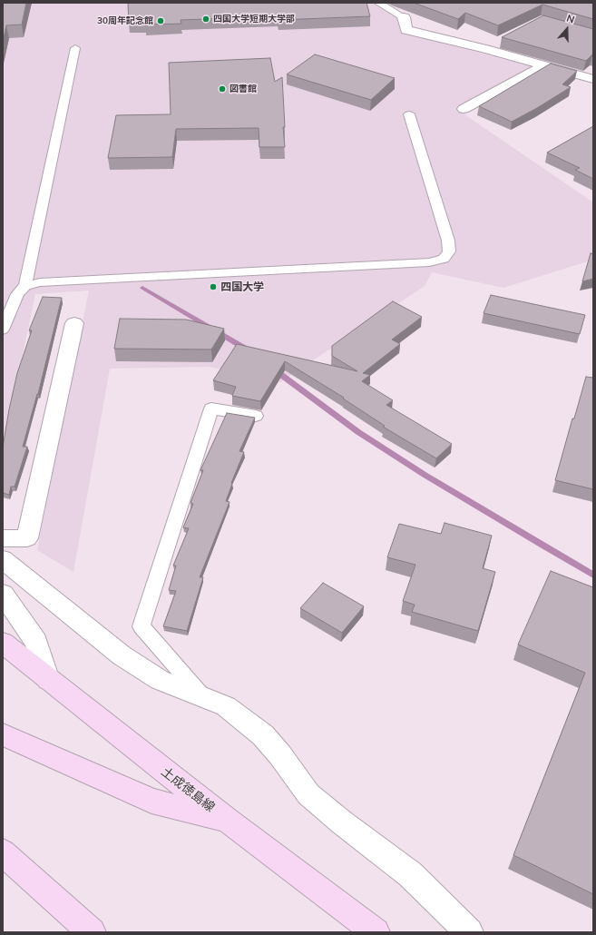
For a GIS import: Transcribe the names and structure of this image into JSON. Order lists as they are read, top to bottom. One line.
{"streets":{"main road":["土成徳島線"]},"places":["四国大学短期大学部","30周年記念館","図書館","四国大学"],"north":"top"}
